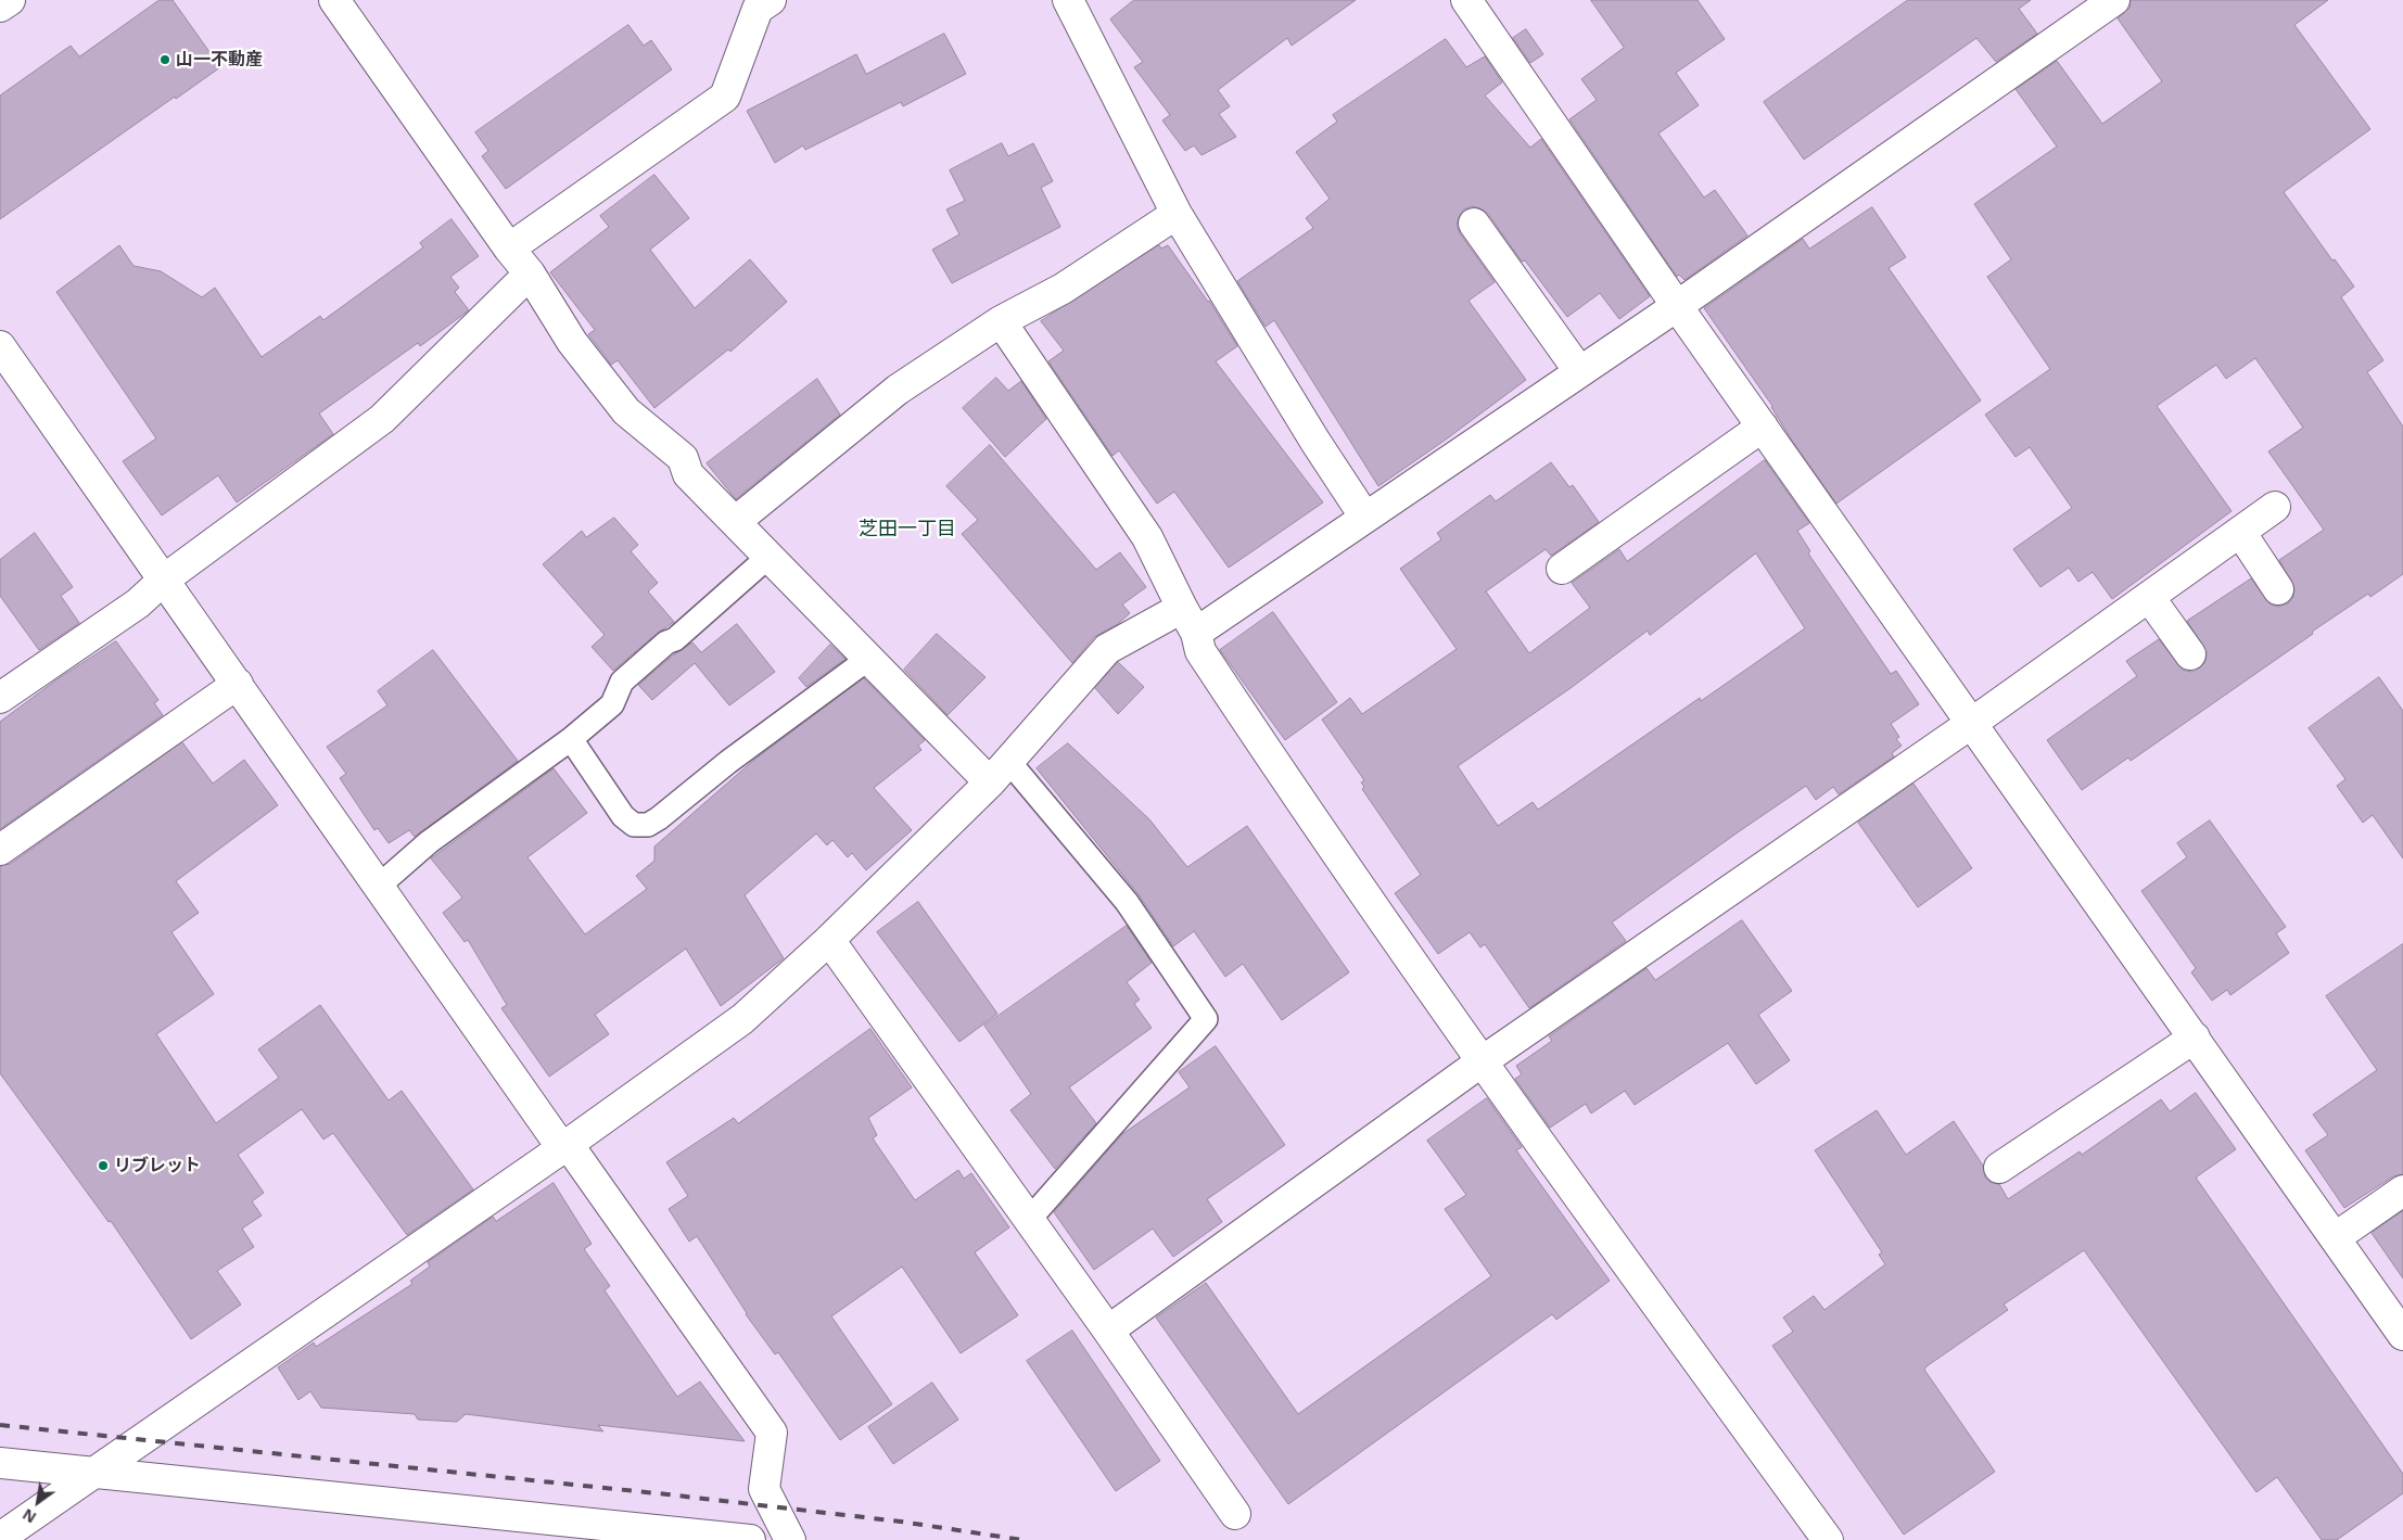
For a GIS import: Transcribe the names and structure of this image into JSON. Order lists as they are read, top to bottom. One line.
{"districts":["芝田一丁目"],"places":["山一不動産","リブレット"],"north":"bottom left"}
